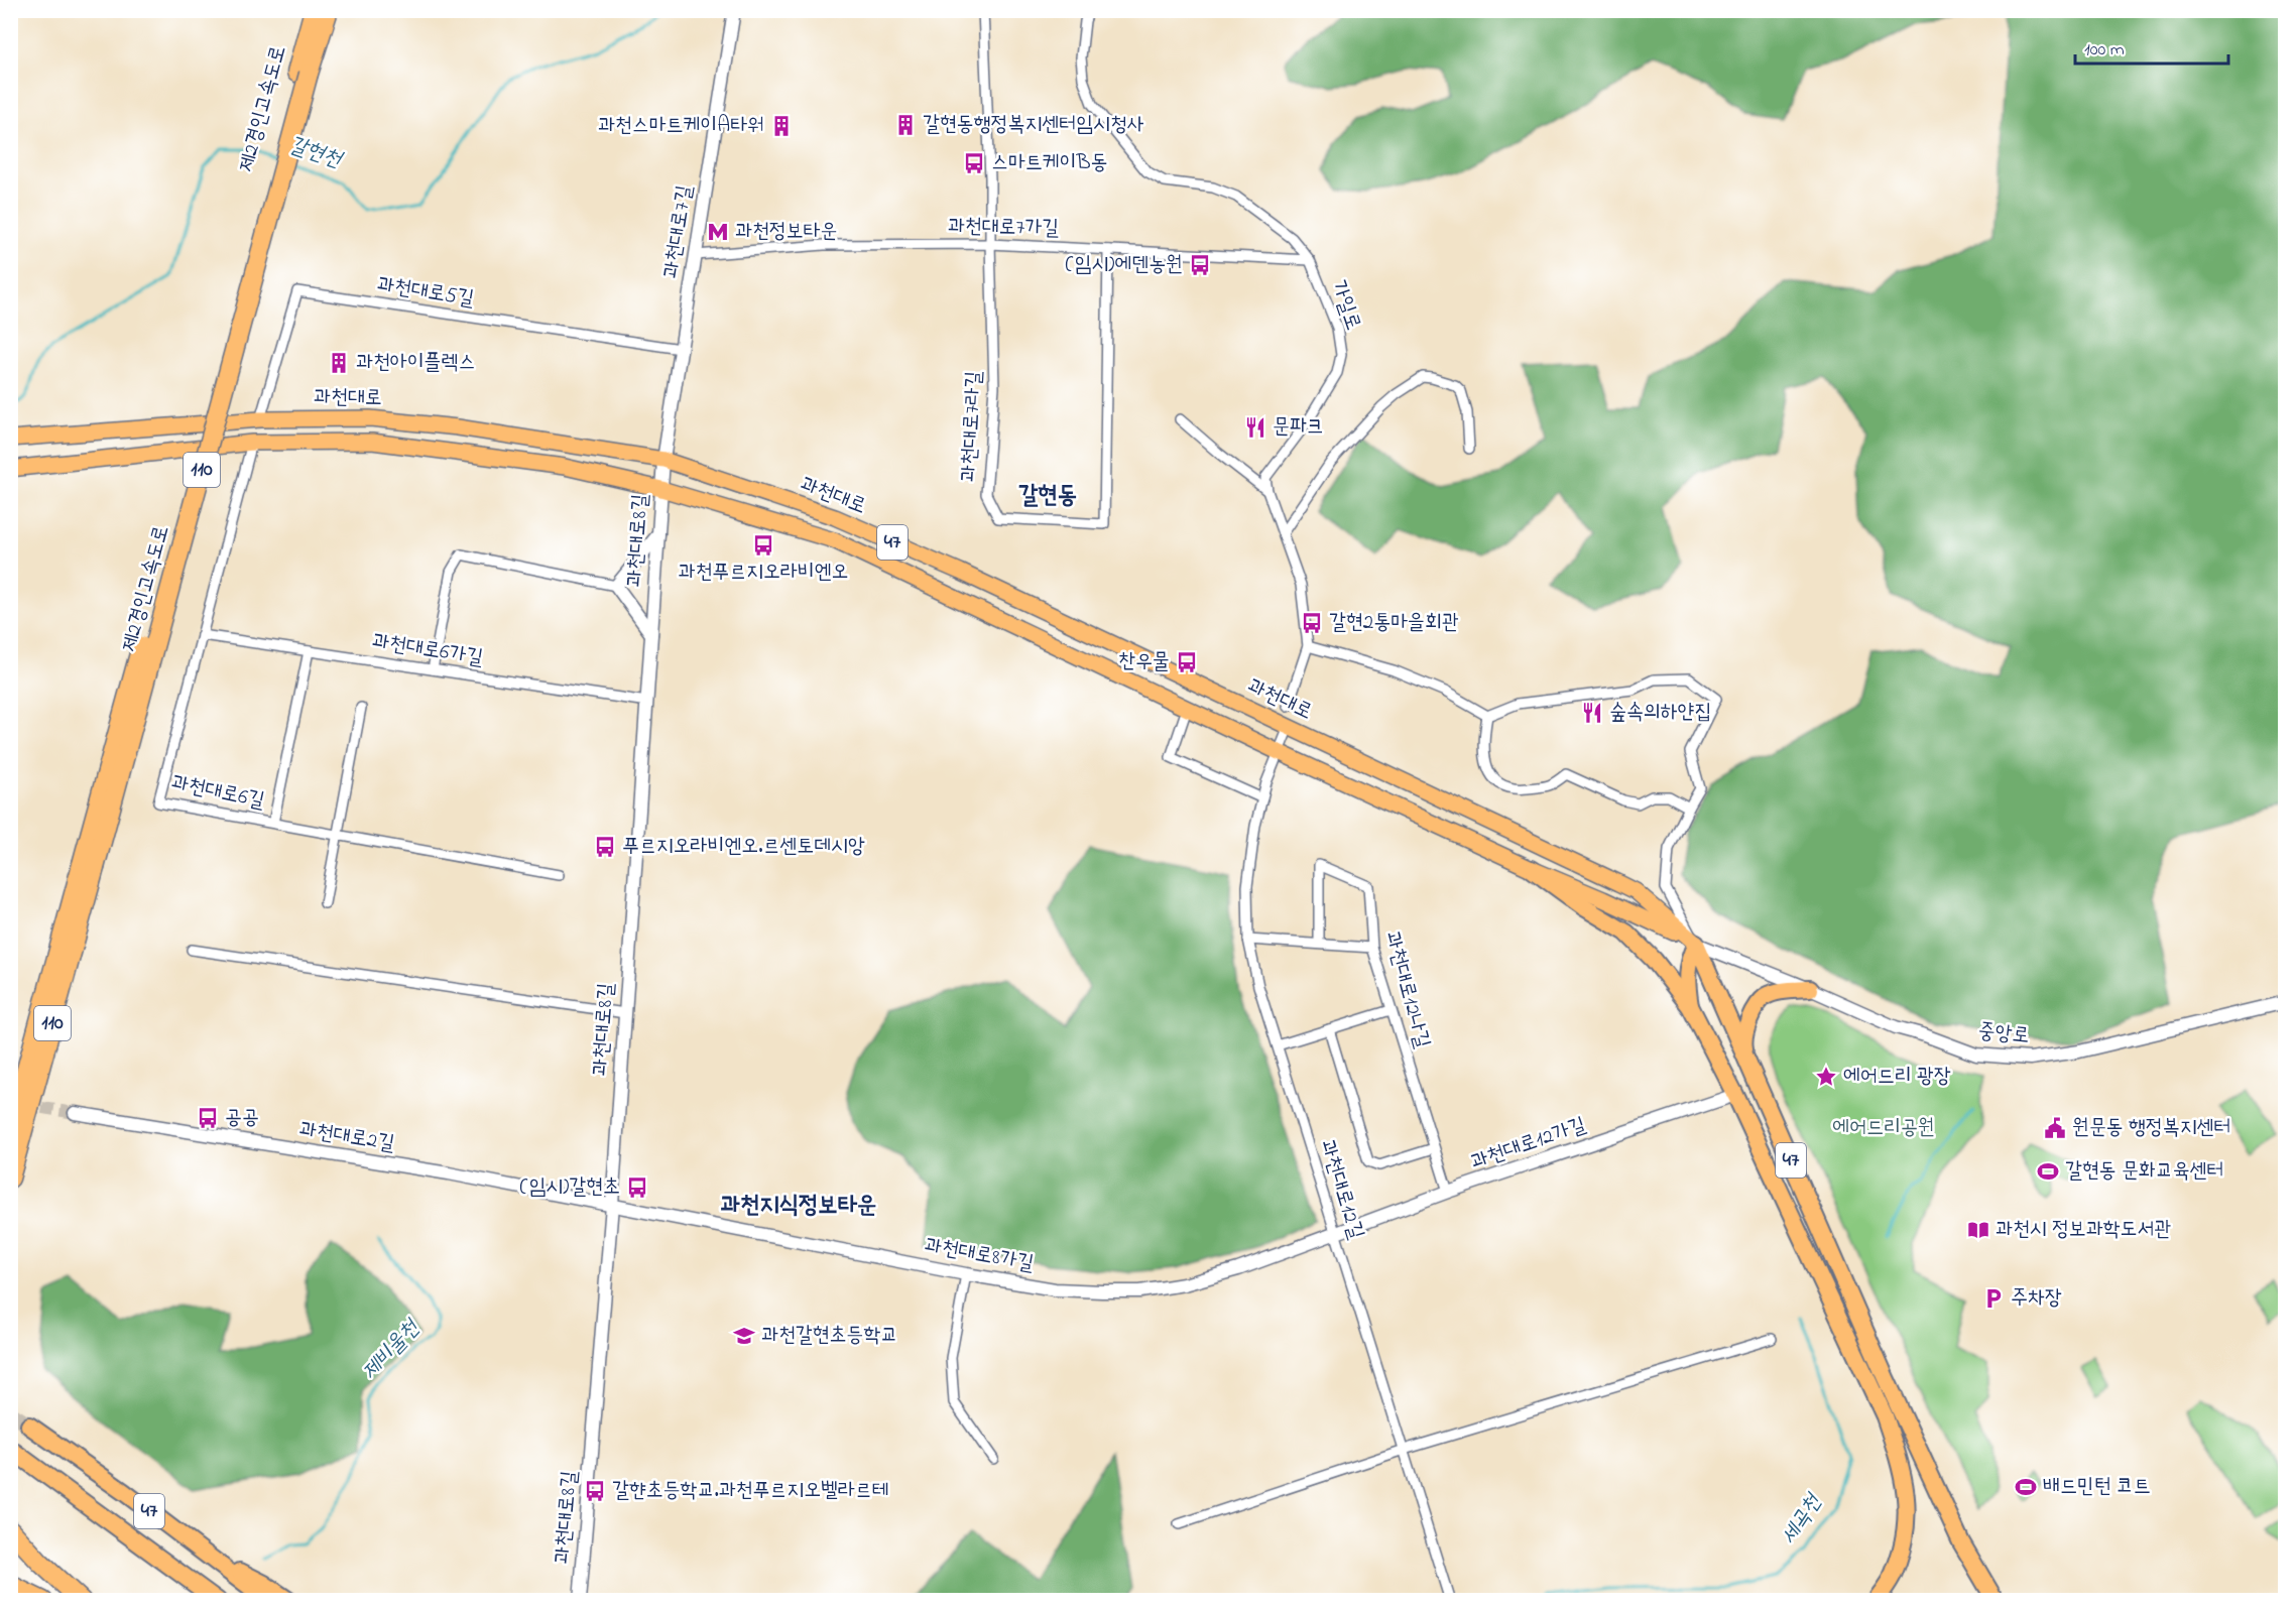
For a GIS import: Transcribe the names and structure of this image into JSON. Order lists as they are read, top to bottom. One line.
{"streets":{"highway":["제2경인고속도로","110","47"],"main road":["과천대로"],"street":["과천대로7가길","과천대로7길","과천대로5길","가일로","과천대로7라길","과천대로8길","과천대로6가길","과천대로6길","과천대로12나길","중앙로","과천대로2길","과천대로12가길","과천대로12길","과천대로8가길"]},"crossings":[["과천대로7가길","과천대로7길"],["과천대로7가길","가일로"],["과천대로7가길","과천대로7라길"],["과천대로7길","과천대로5길"],["과천대로7길","과천대로"],["과천대로7길","과천대로8길"],["과천대로5길","과천대로"],["과천대로","과천대로8길"],["과천대로","47"],["과천대로","과천대로6길"],["과천대로","중앙로"],["과천대로","과천대로12길"],["과천대로8길","과천대로6가길"],["과천대로8길","과천대로2길"],["과천대로8길","과천대로8가길"],["47","중앙로"],["과천대로6가길","과천대로6길"],["과천대로12나길","과천대로12가길"],["과천대로2길","과천대로8가길"],["과천대로12가길","과천대로12길"],["과천대로12가길","과천대로8가길"],["과천대로12길","과천대로8가길"]],"districts":["갈현동","과천지식정보타운"],"water":["갈현천","제비울천","세곡천"],"parks":["에어드리공원"],"places":{"building":["갈현동행정복지센터임시청사","과천스마트케이A타워","과천아이플렉스"],"bus stop":["스마트케이B동","(임시)에덴농원","과천푸르지오라비엔오","갈현2통마을회관","찬우물","푸르지오라비엔오.르센토데시앙","공공","(임시)갈현초","갈햔초등학교.과천푸르지오벨라르테"],"metro station":["과천정보타운"],"restaurant":["문파크","숲속의하얀집"],"place":["에어드리 광장"],"public building":["원문동 행정복지센터"],"sports":["갈현동 문화교육센터","배드민턴 코트"],"library":["과천시 정보과학도서관"],"parking":["주차장"],"school or university":["과천갈현초등학교"]},"scale_bar":"100 m"}
